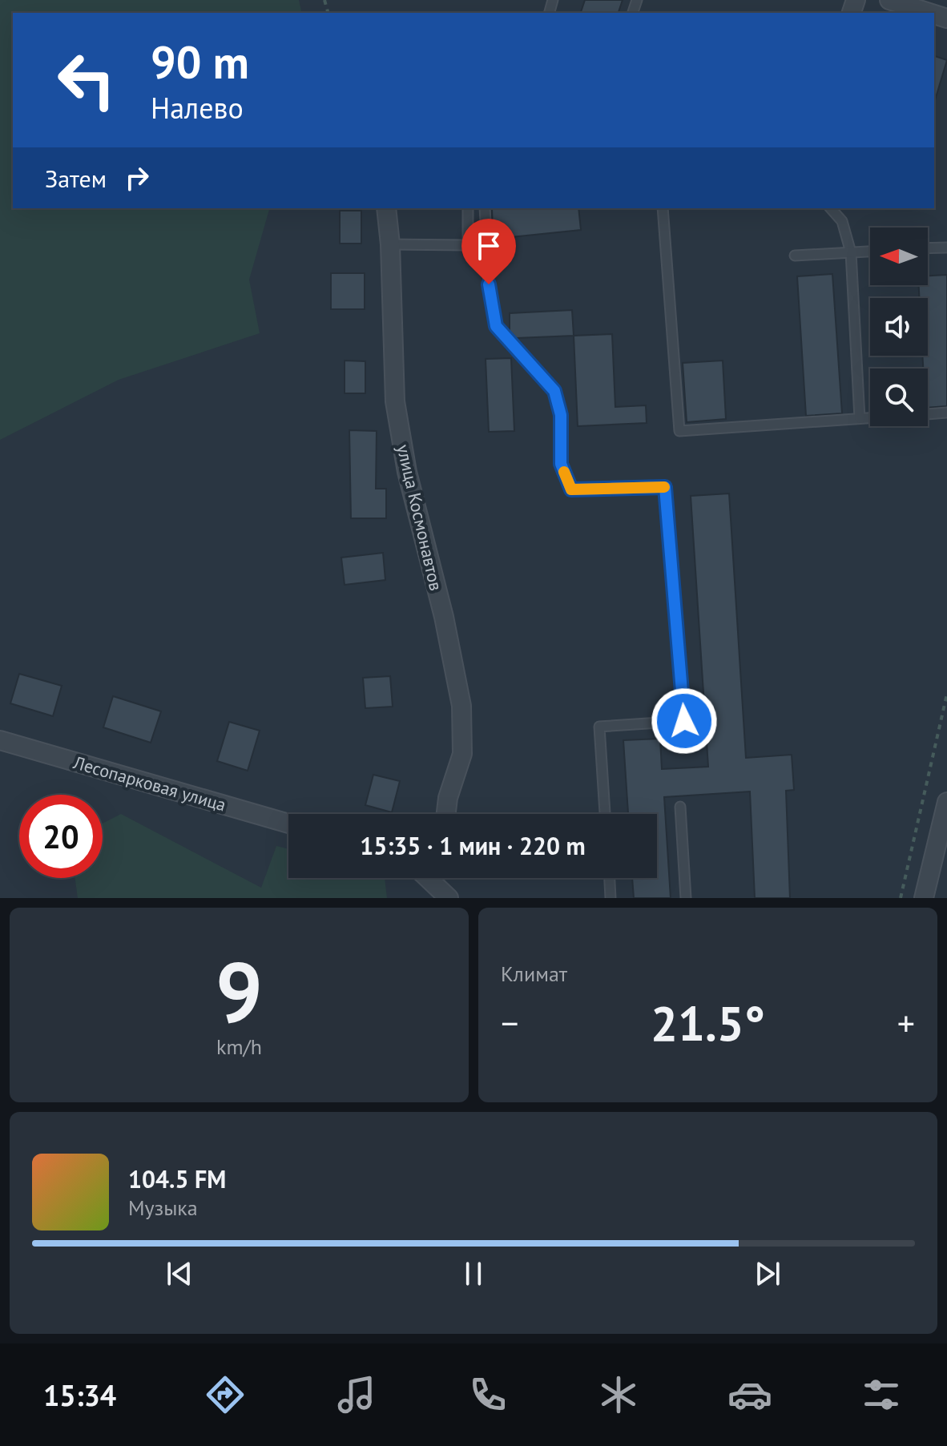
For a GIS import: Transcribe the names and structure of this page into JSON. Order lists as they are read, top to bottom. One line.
{"streets":{"street":["улица Космонавтов","Лесопарковая улица"]},"north":"left","page":{"turn":["90 m","Налево"],"then":"Затем","limit":"20","trip":"15:35 · 1 мин · 220 m","tile":[["9","km/h"],"Климат"],"heat":["−","21.5°","+"],"song":["104.5 FM","Музыка"],"tabs":"15:34"}}
